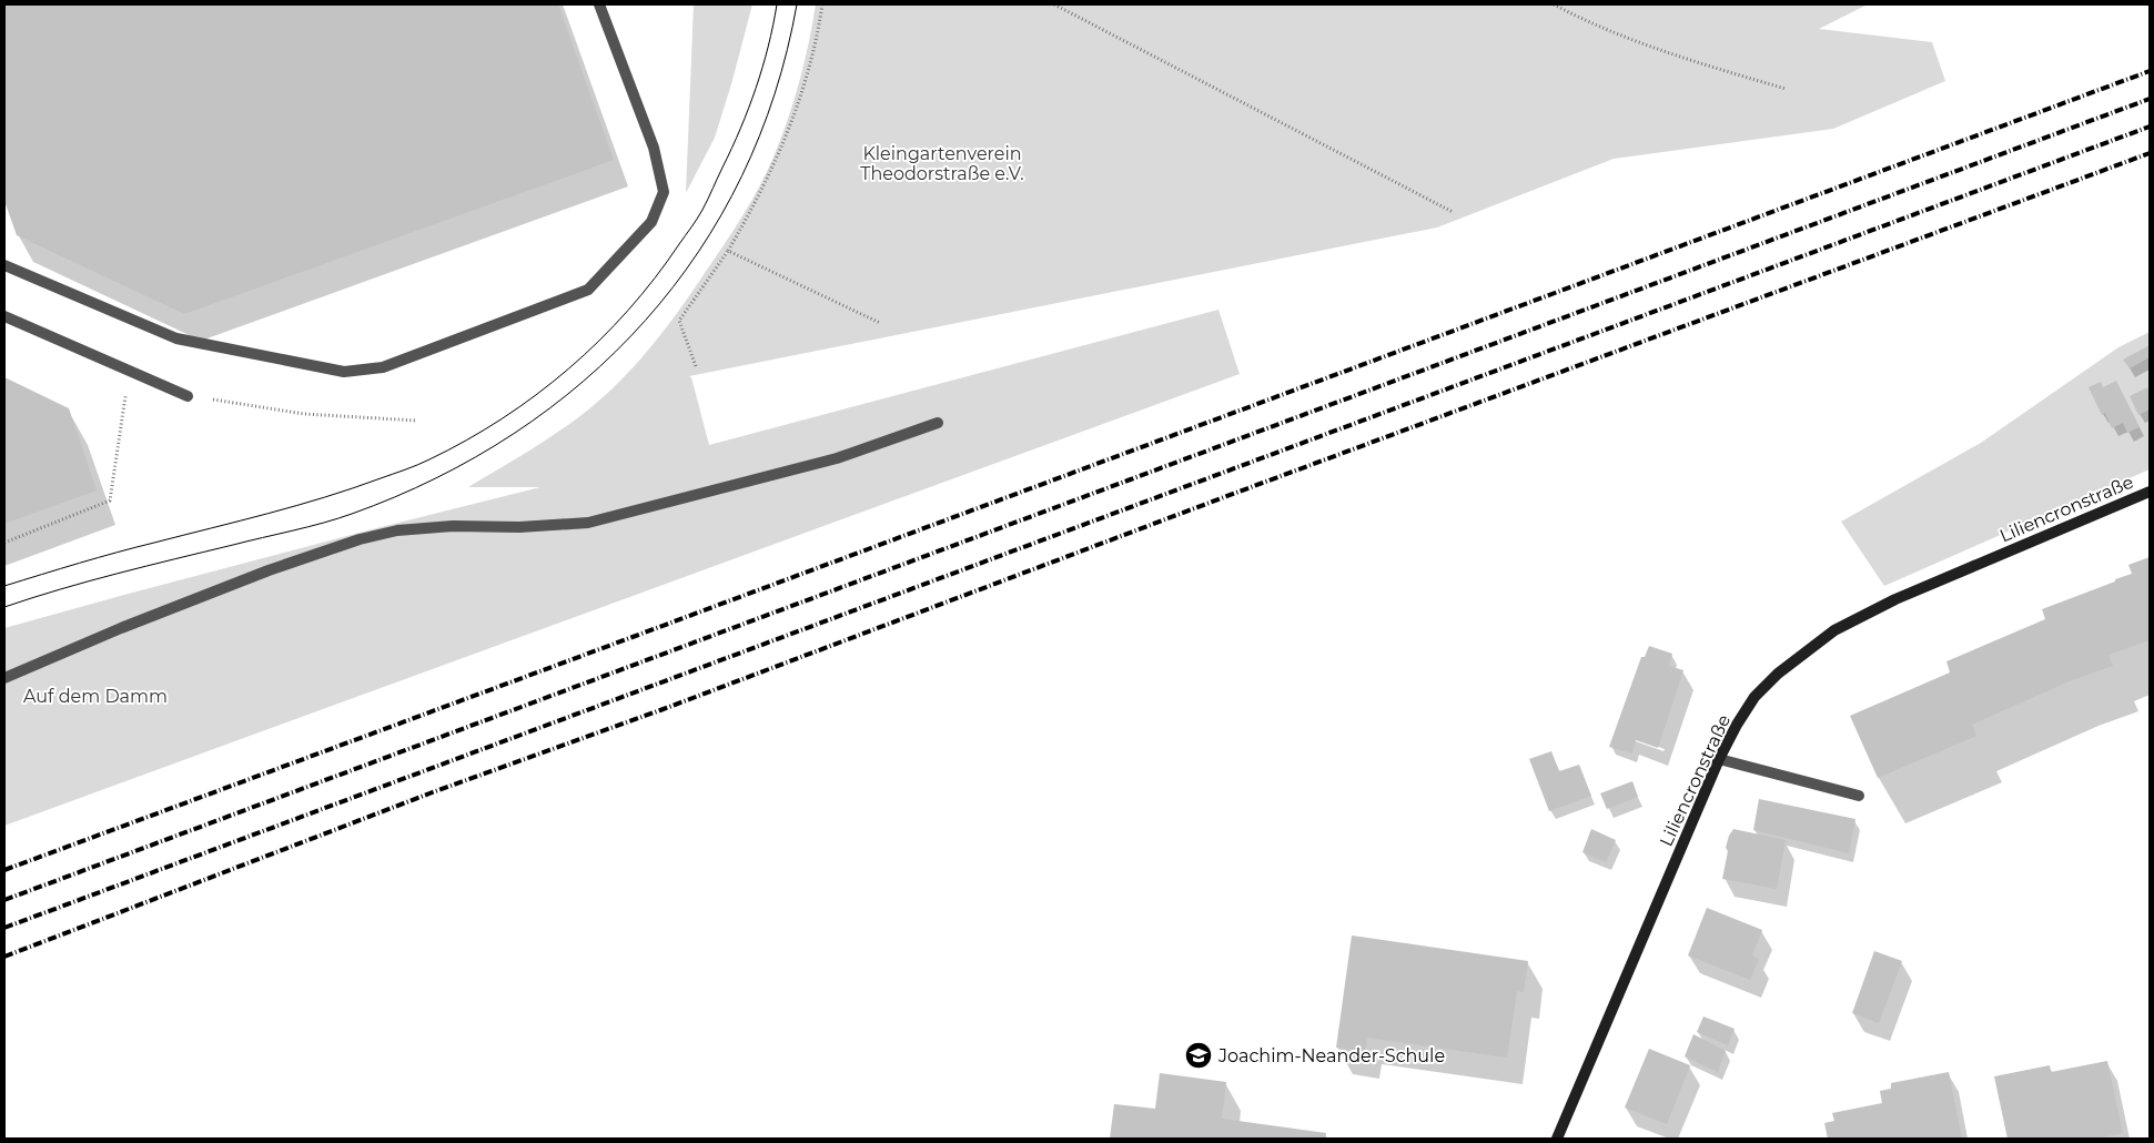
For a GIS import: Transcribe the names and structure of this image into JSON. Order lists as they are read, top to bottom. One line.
{"streets":{"main road":["Liliencronstraße"]},"parks":["Kleingartenverein Theodorstraße e.V.","Auf dem Damm"],"places":{"school or university":["Joachim-Neander-Schule"]}}
